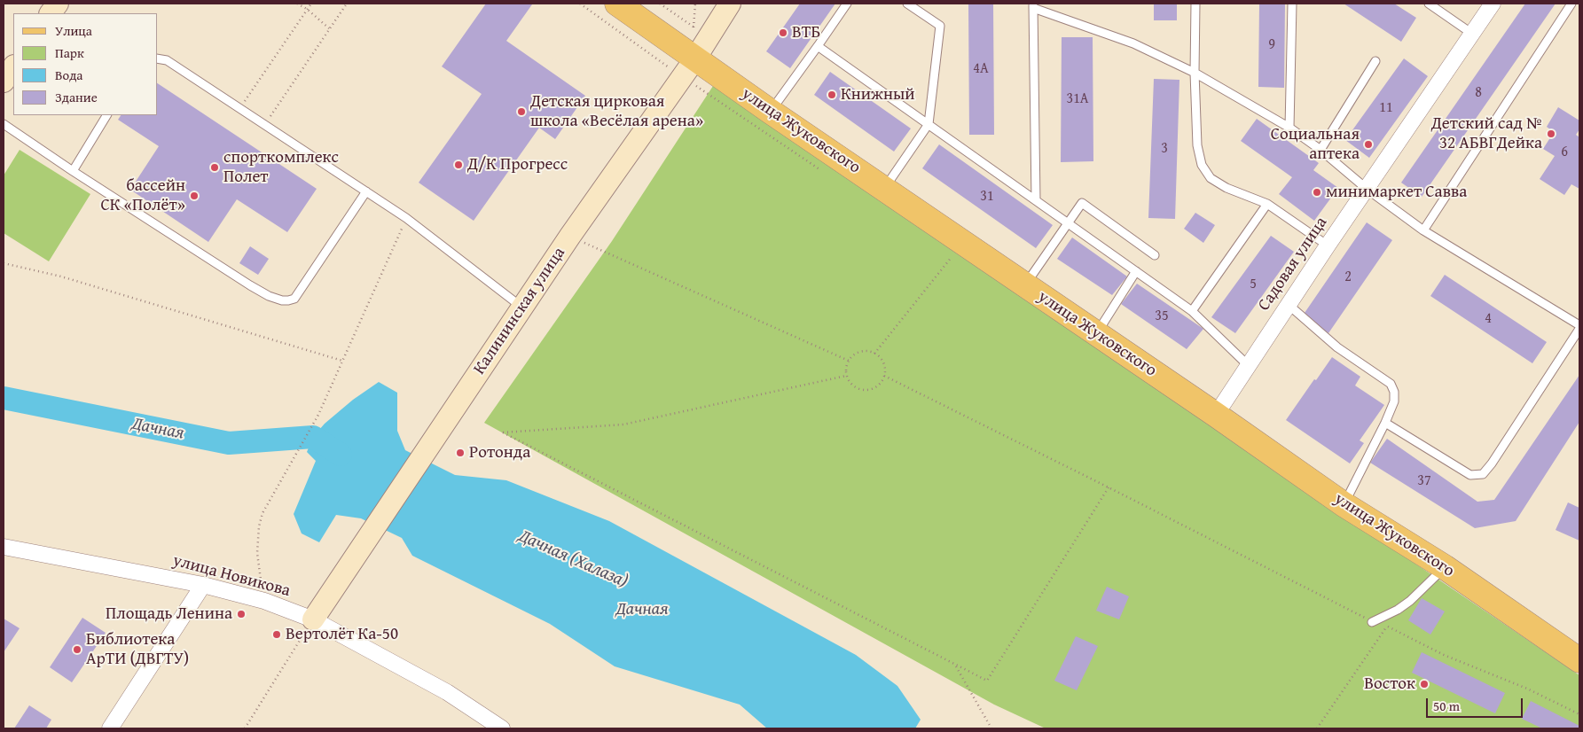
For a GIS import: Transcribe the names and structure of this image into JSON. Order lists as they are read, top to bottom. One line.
{"streets":{"main road":["улица Жуковского"],"street":["Садовая улица","Калининская улица","улица Новикова"]},"crossings":[["улица Жуковского","Садовая улица"],["улица Жуковского","Калининская улица"],["Калининская улица","улица Новикова"]],"water":["Дачная","Дачная (Халаза)"],"places":["ВТБ","Книжный","Детская цирковая школа «Весёлая арена»","Детский сад № 32 АБВГДейка","Социальная аптека","Д/К Прогресс","спорткомплекс Полет","минимаркет Савва","бассейн СК «Полёт»","Ротонда","Площадь Ленина","Вертолёт Ка-50","Библиотека АрТИ (ДВГТУ)","Восток"],"house_numbers":["9","4А","8","31А","11","3","6","31","2","5","35","4","37"],"legend":["Улица","Парк","Вода","Здание"],"scale_bar":"50 m"}
